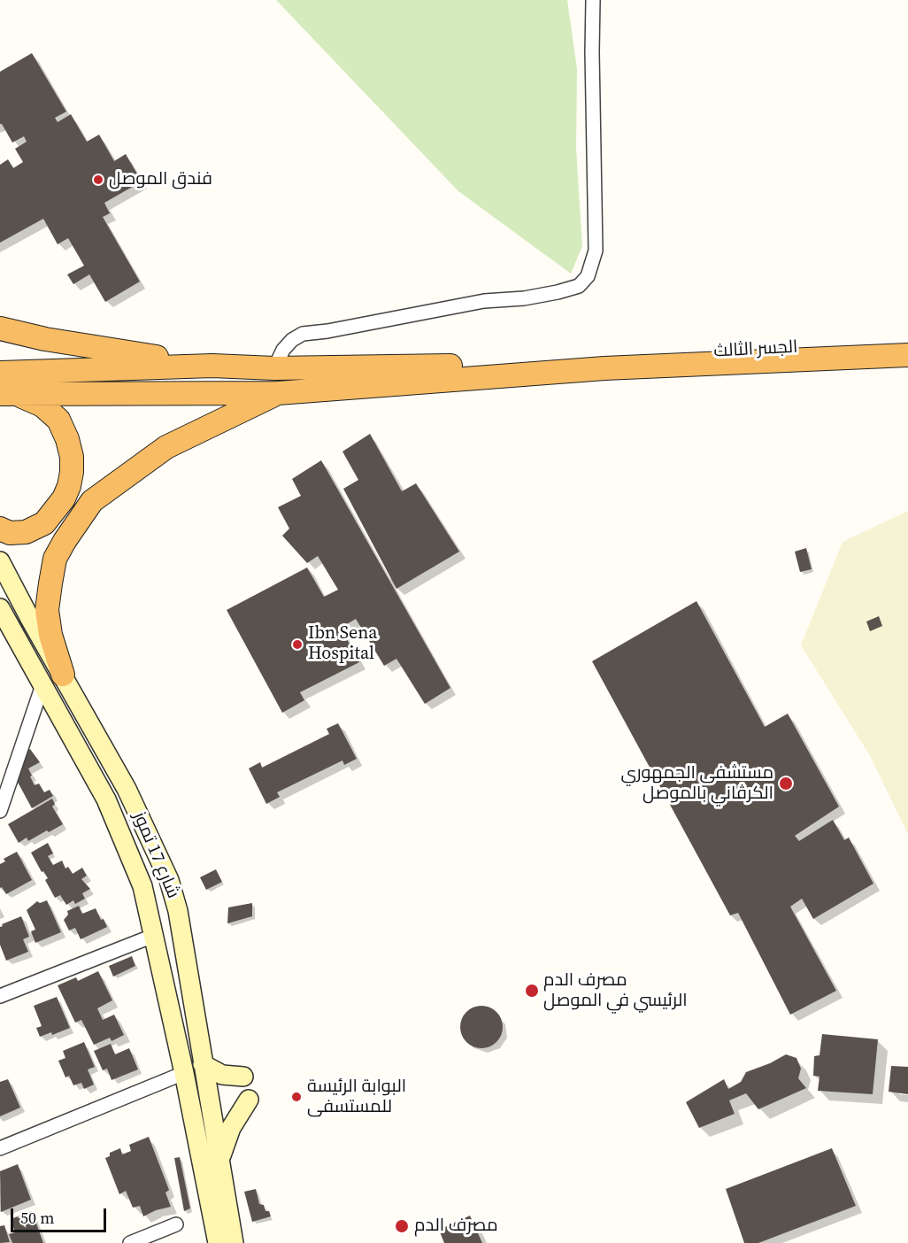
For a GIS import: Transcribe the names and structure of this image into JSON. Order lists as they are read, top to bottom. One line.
{"streets":{"highway":["الجسر الثالث"],"main road":["شارع 17 تموز"]},"places":["فندق الموصل","Ibn Sena Hospital","مستشفى الجمهوري الكرڤاني بالموصل","مصرف الدم الرئيسي في الموصل","البوابة الرئيسة للمستسفى","مصرف الدم"],"scale_bar":"50 m"}
